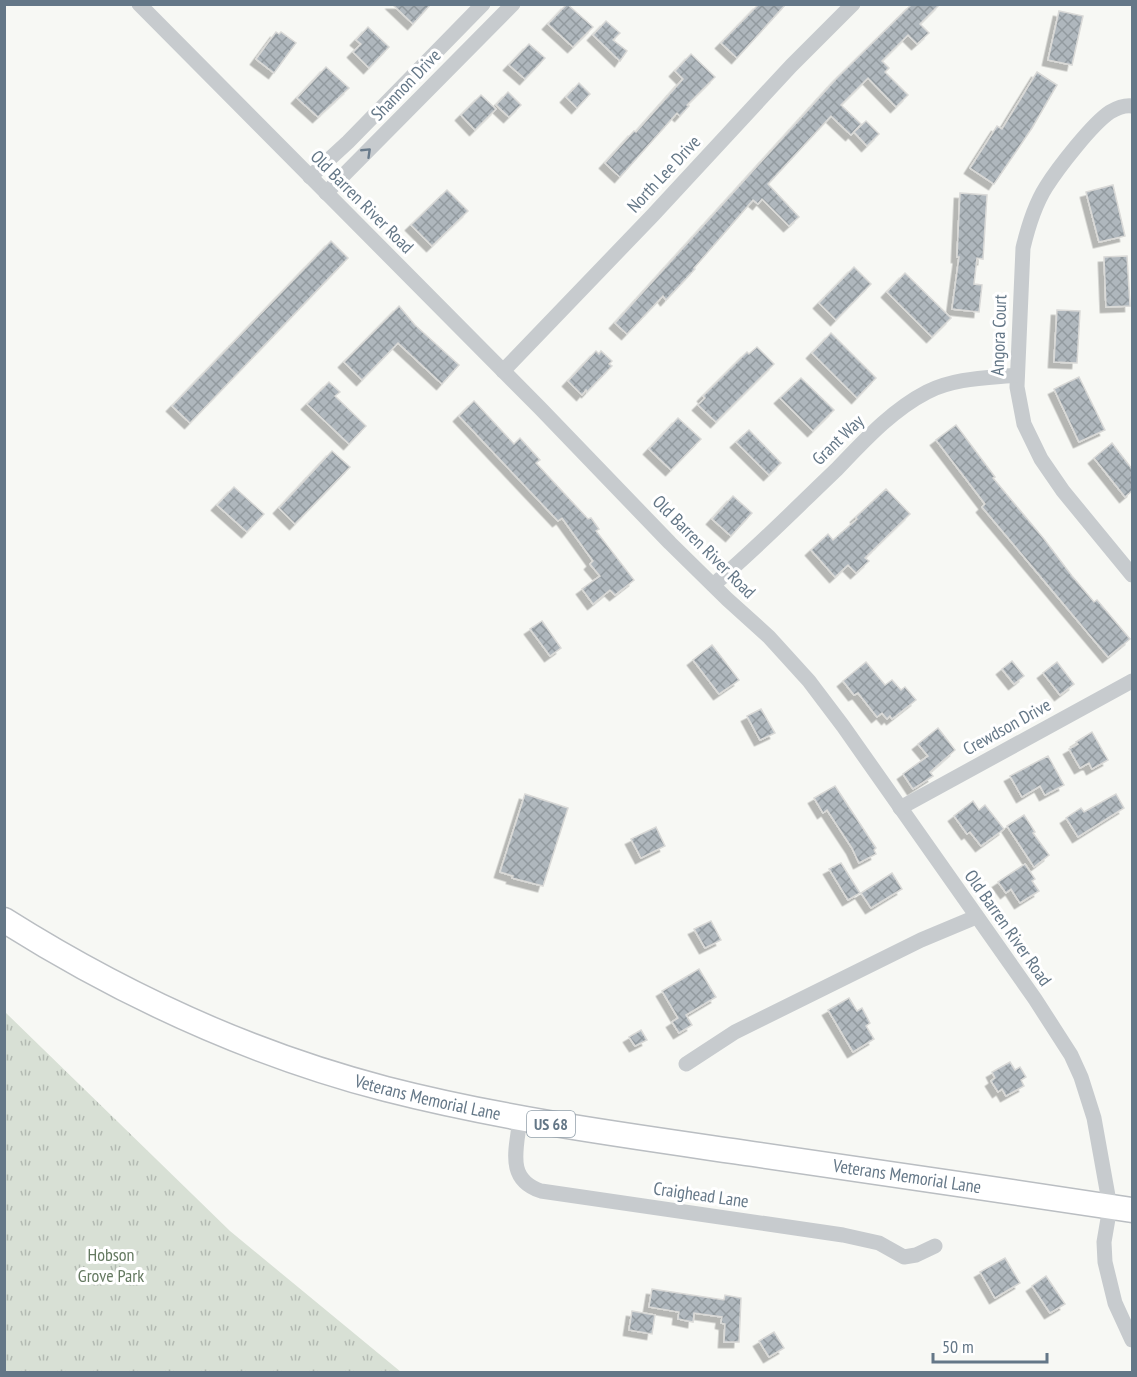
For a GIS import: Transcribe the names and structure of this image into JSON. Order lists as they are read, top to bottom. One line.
{"streets":{"main road":["Veterans Memorial Lane","US 68"],"street":["Shannon Drive","North Lee Drive","Old Barren River Road","Angora Court","Grant Way","Crewdson Drive","Craighead Lane"]},"crossings":[["Shannon Drive","Old Barren River Road"],["North Lee Drive","Old Barren River Road"],["Old Barren River Road","Grant Way"],["Old Barren River Road","Crewdson Drive"],["Old Barren River Road","Veterans Memorial Lane"],["Angora Court","Grant Way"],["Veterans Memorial Lane","Craighead Lane"]],"parks":["Hobson Grove Park"],"scale_bar":"50 m"}
